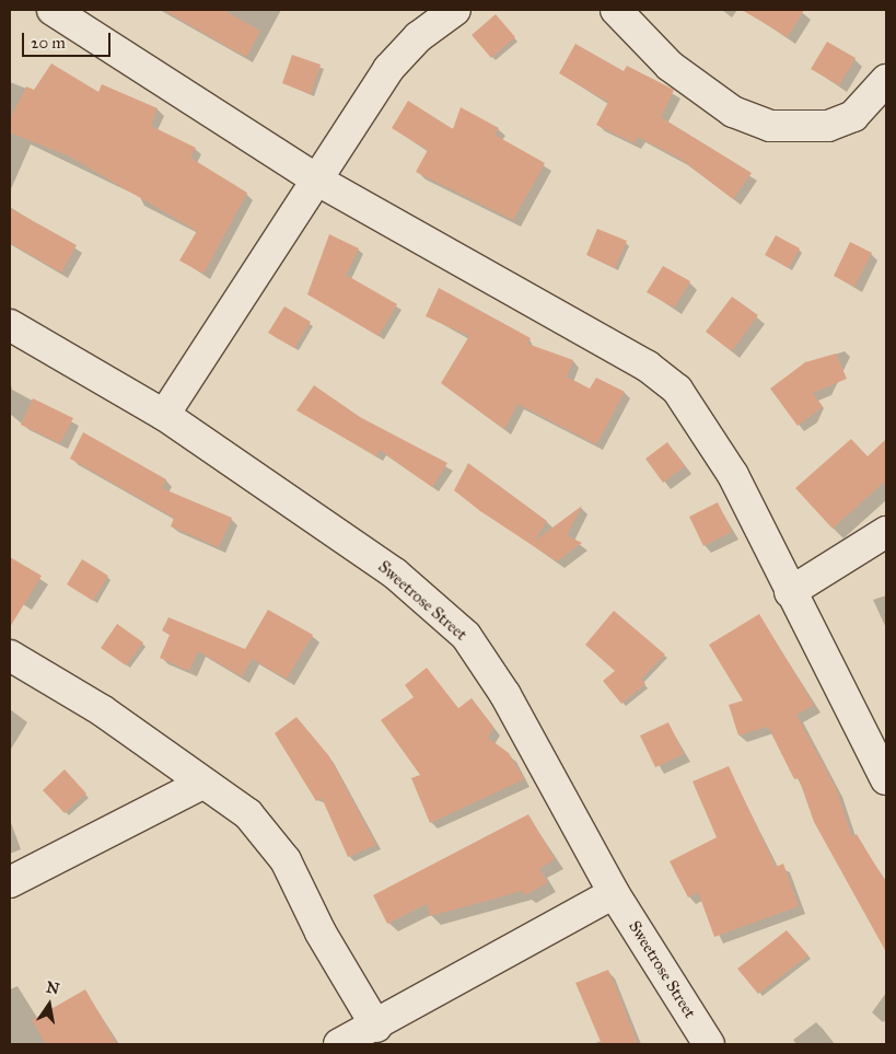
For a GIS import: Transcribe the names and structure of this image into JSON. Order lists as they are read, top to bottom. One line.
{"streets":{"street":["Sweetrose Street"]},"scale_bar":"20 m","north":"top"}
